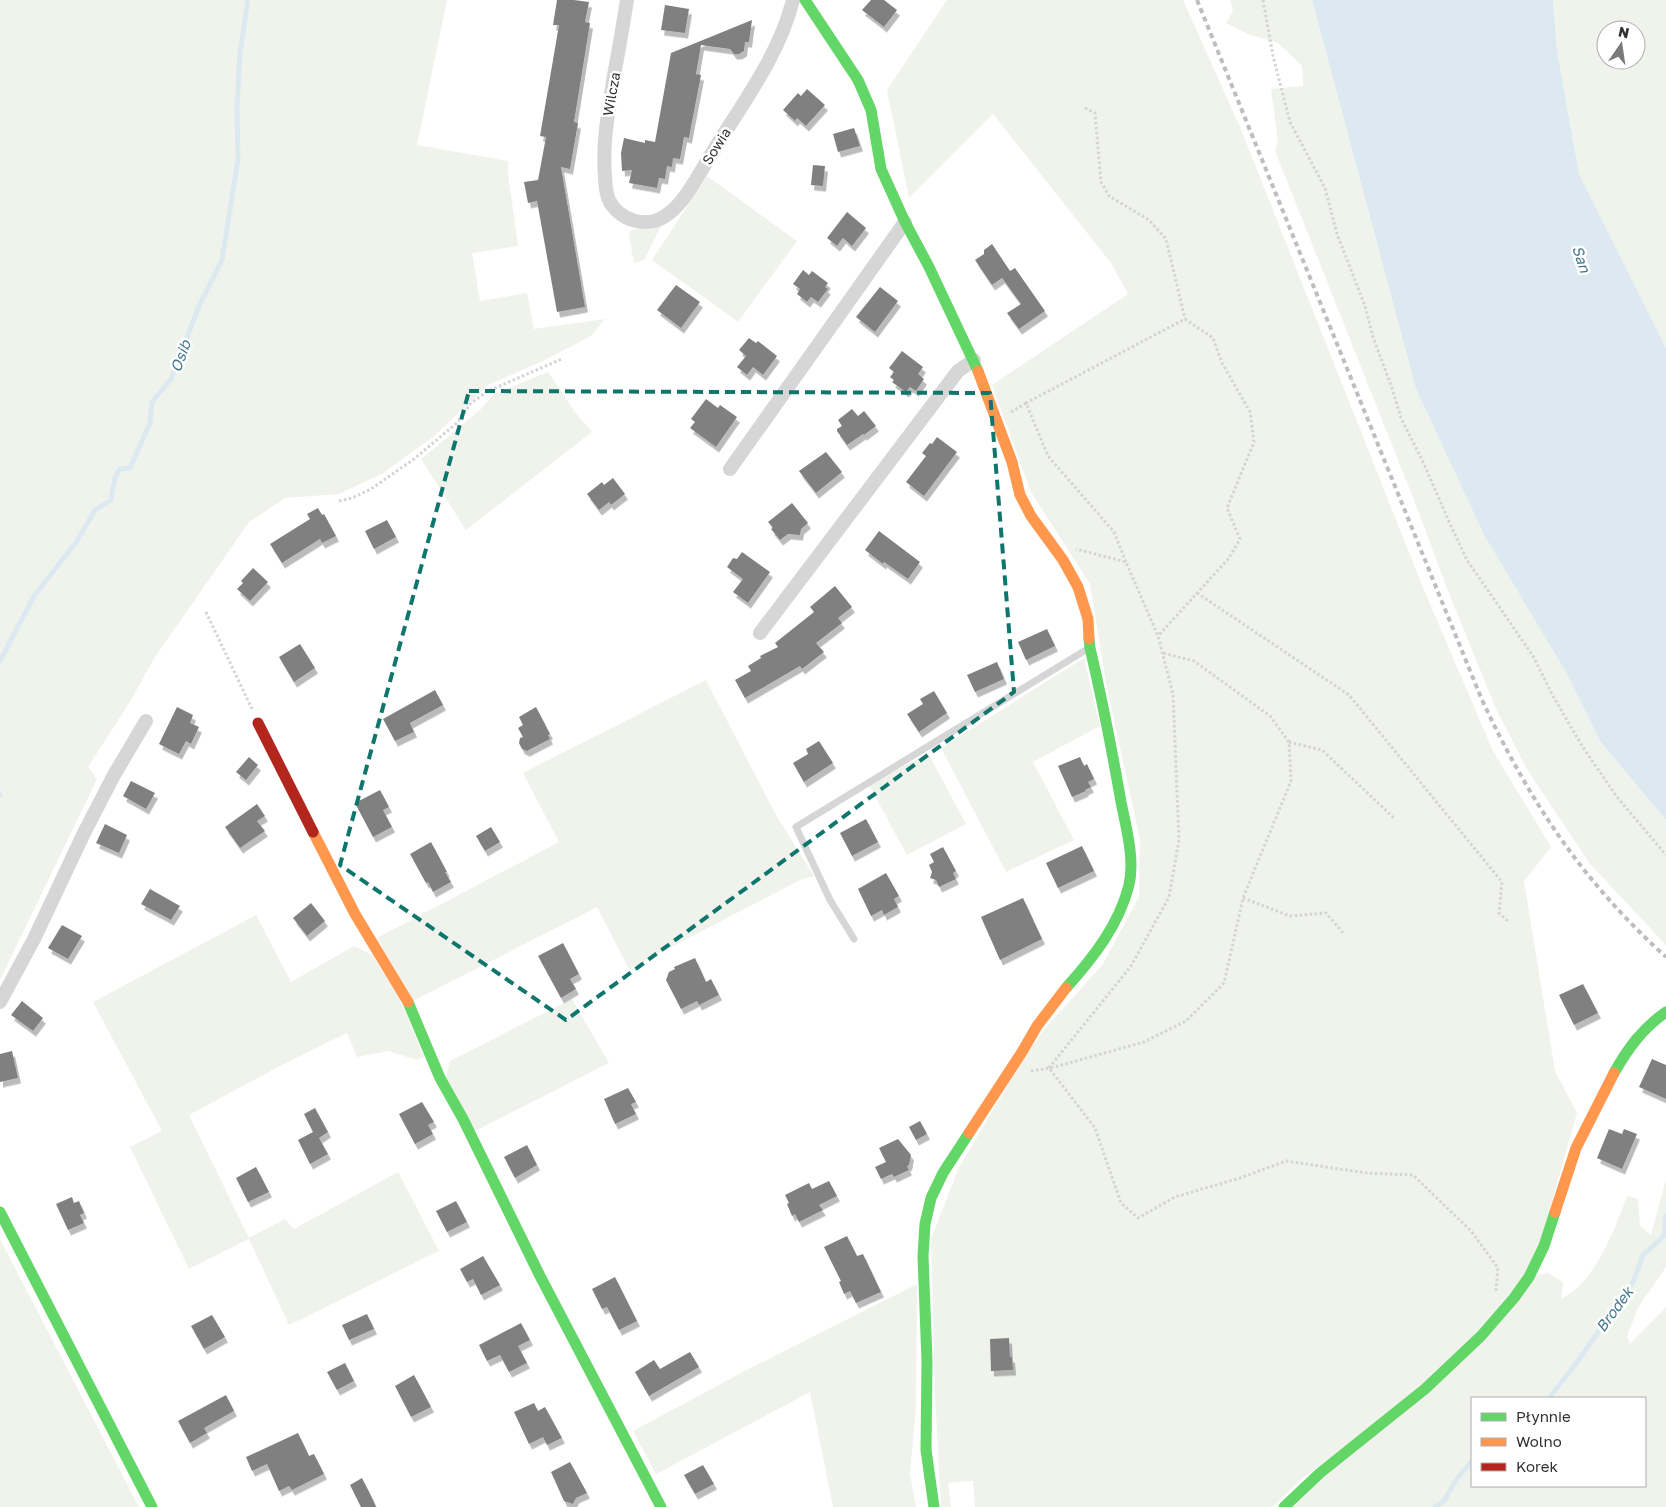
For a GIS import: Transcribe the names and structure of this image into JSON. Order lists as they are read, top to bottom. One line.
{"streets":{"street":["Wilcza","Sowia"]},"crossings":[["Wilcza","Sowia"]],"water":["San","Osib","Brodek"],"legend":["Płynnie","Wolno","Korek"],"north":"top"}
